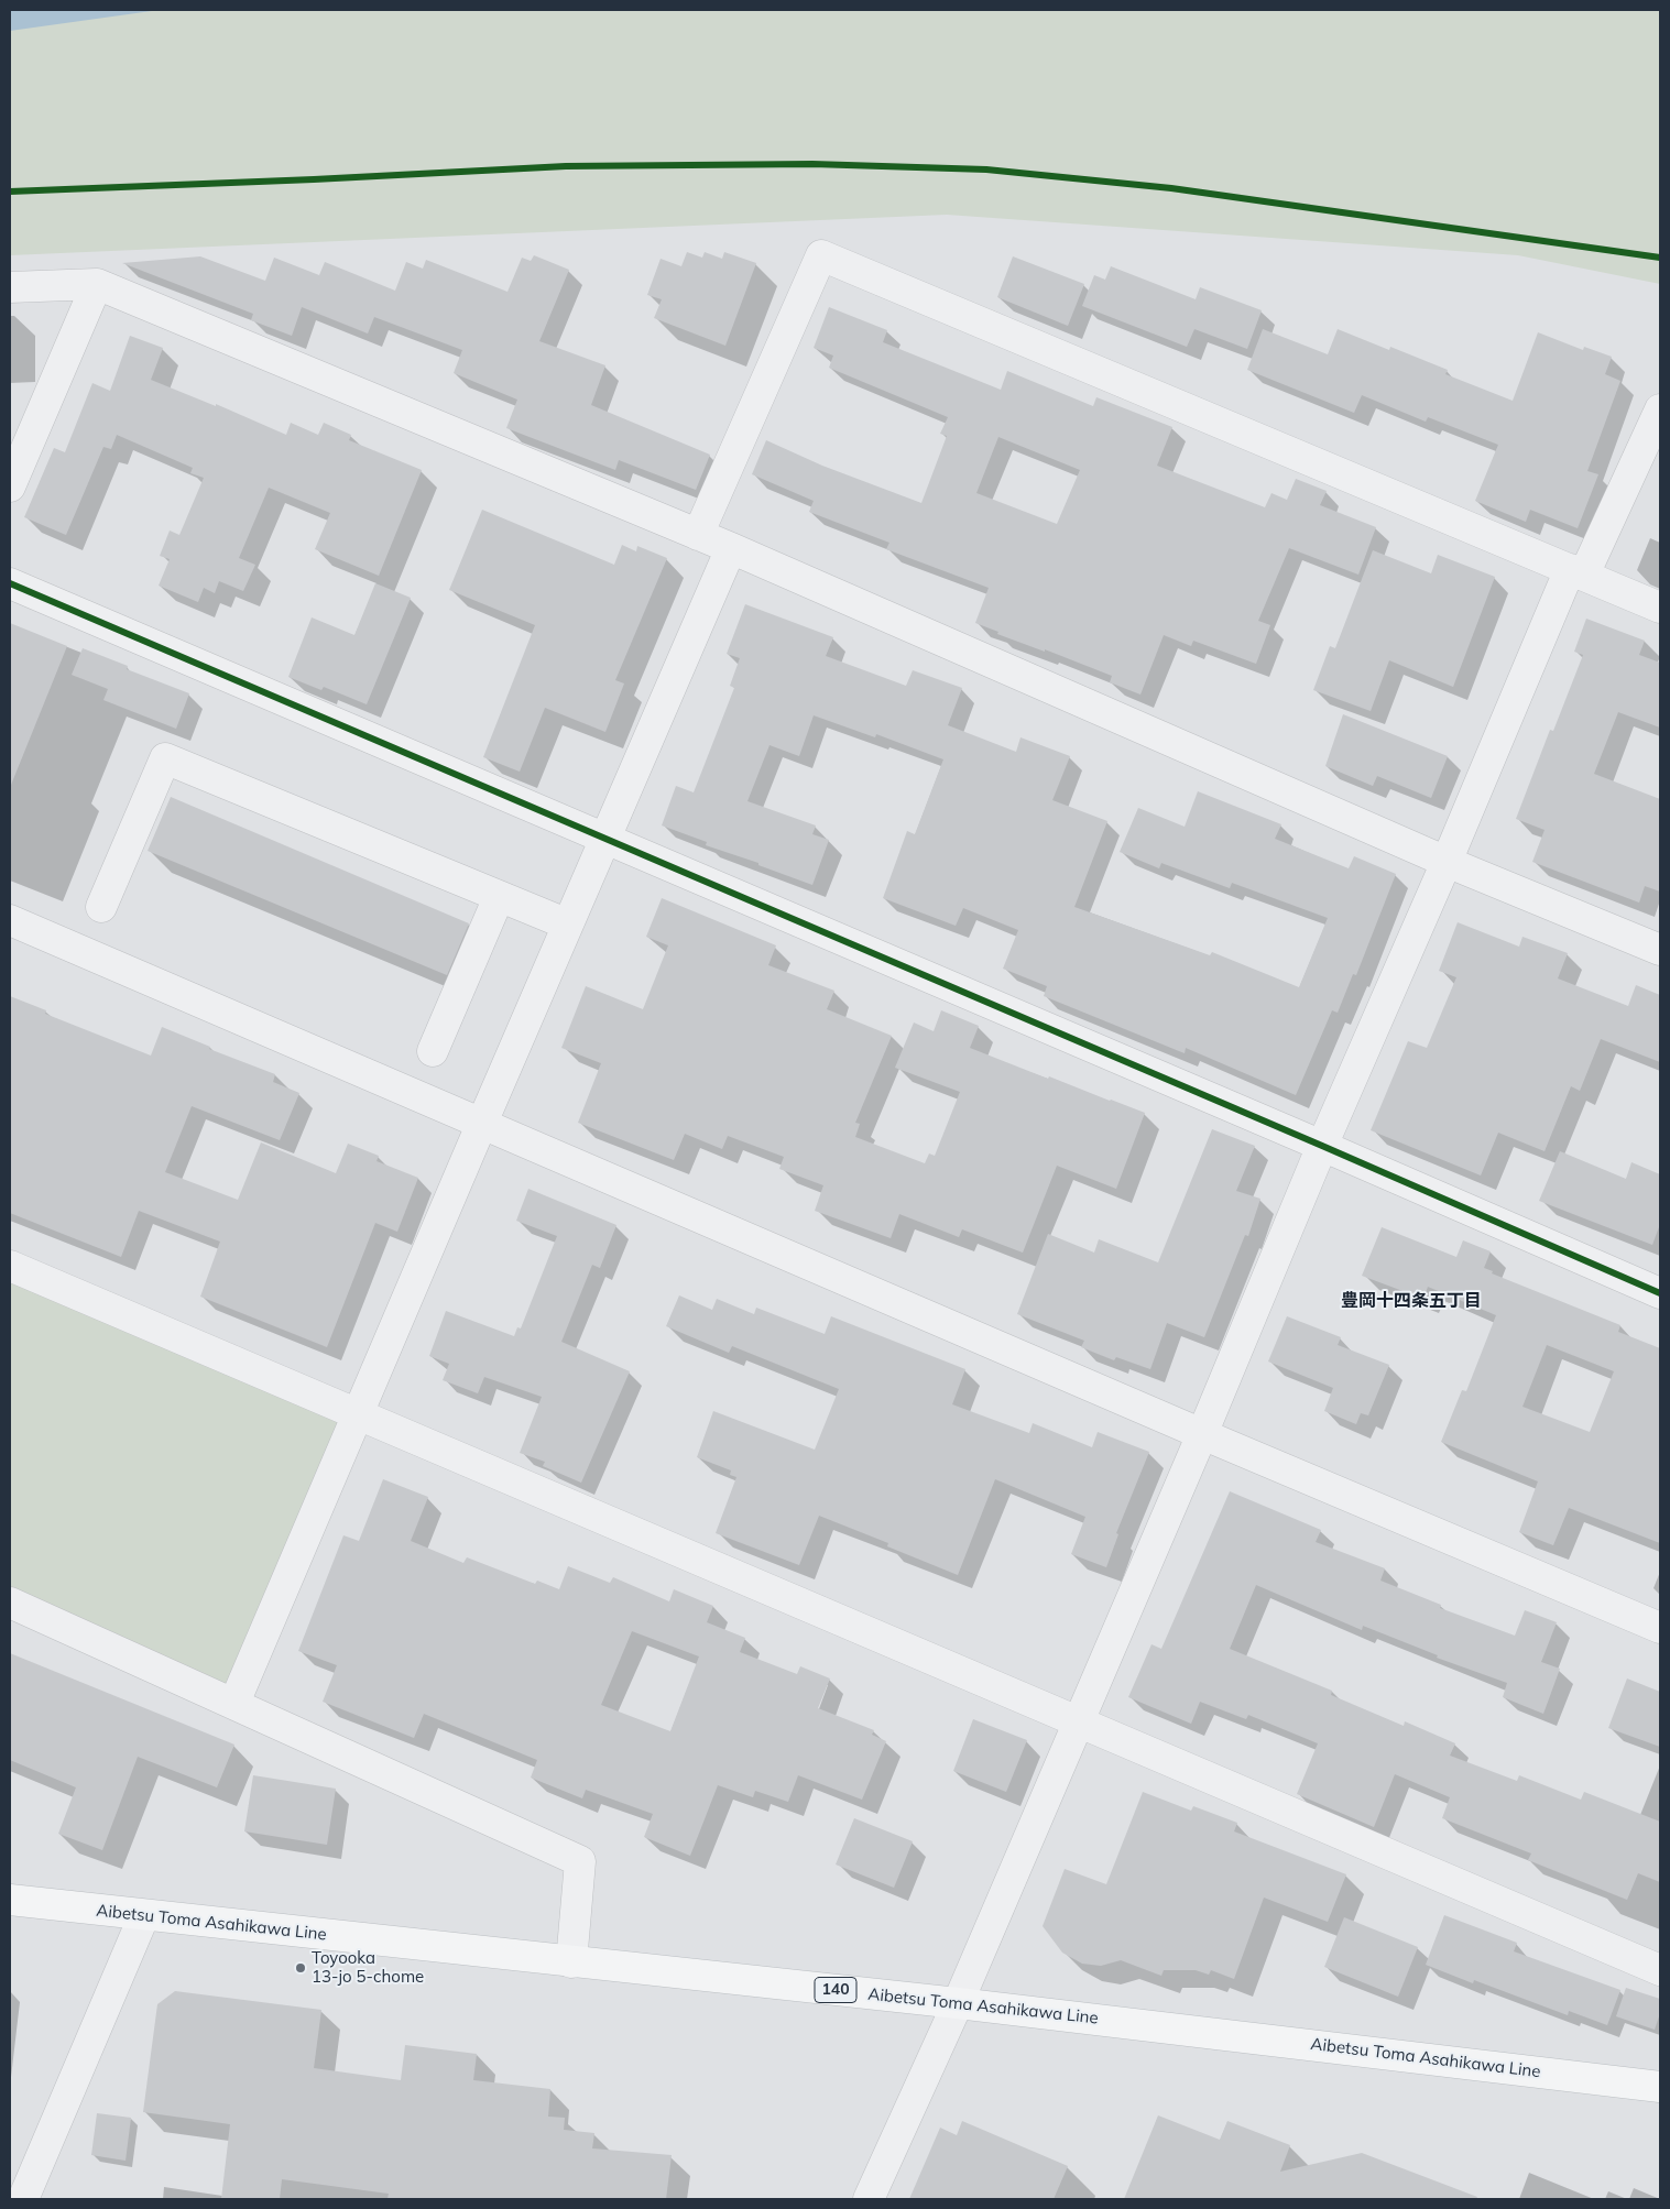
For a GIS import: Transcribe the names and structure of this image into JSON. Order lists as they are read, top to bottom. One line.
{"streets":{"main road":["Aibetsu Toma Asahikawa Line","140"]},"districts":["豊岡十四条五丁目"],"places":["Toyooka 13-jo 5-chome"]}
